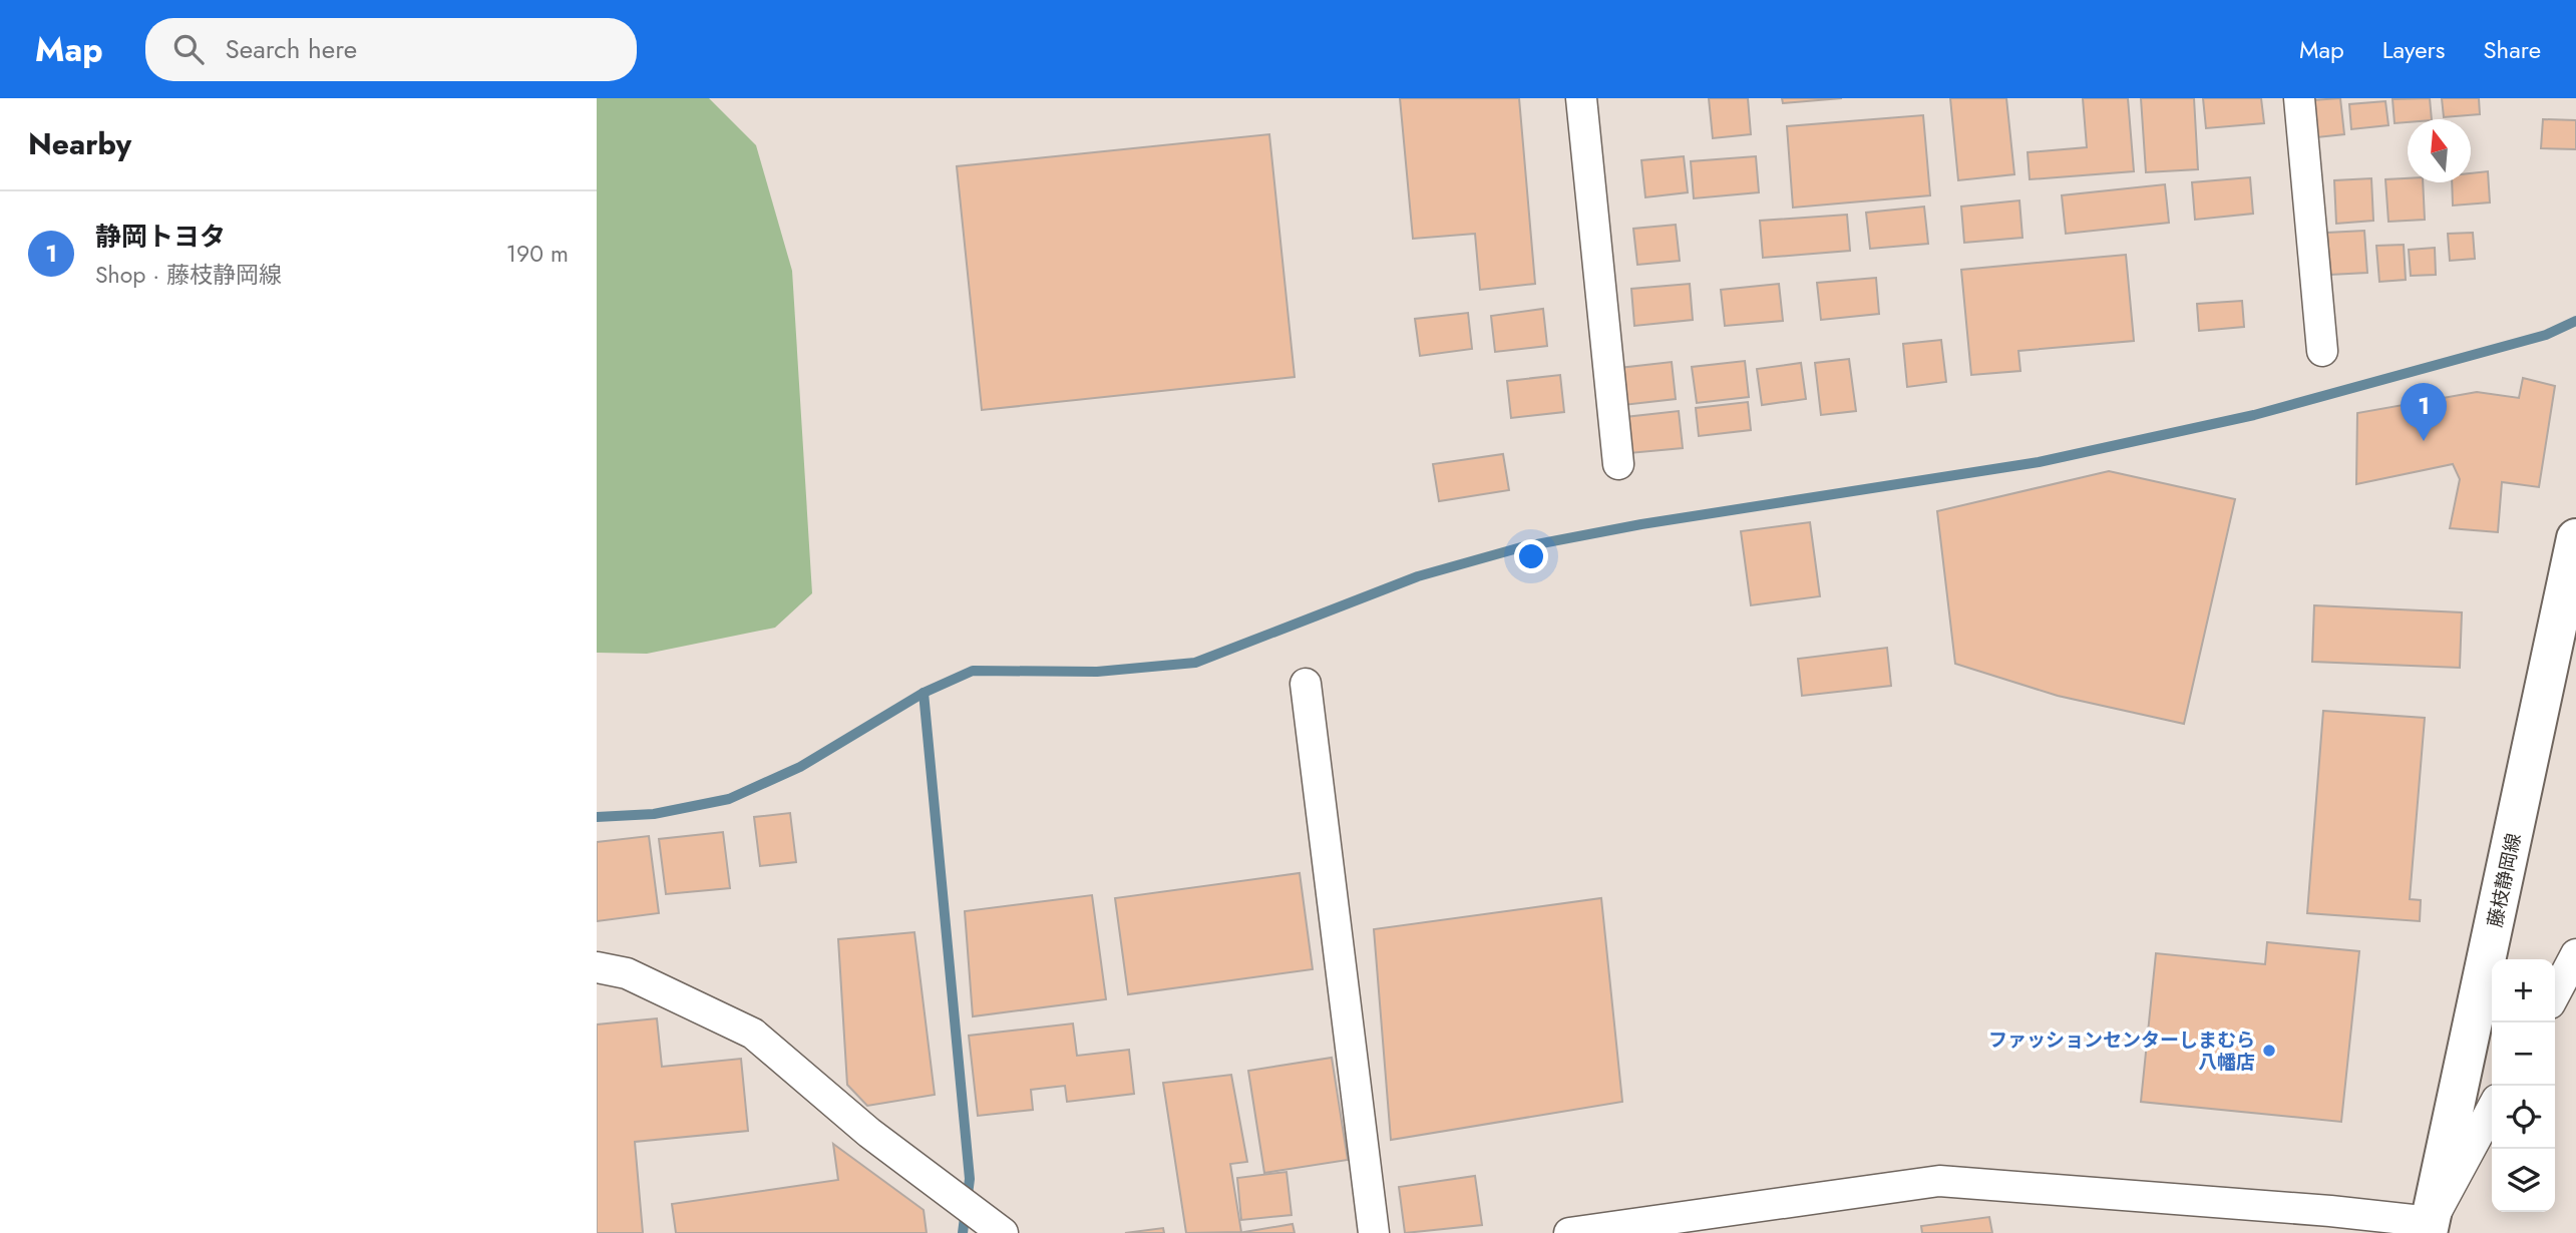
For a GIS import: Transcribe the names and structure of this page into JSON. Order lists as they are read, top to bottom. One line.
{"streets":{"main road":["藤枝静岡線"]},"places":["ファッションセンターしまむら 八幡店"],"north":"top","page":{"header":"Map","search":"Search here","nav":["Map","Layers","Share"],"heading":"Nearby","list":[{"mark":"1","name":"静岡トヨタ","note":"Shop · 藤枝静岡線","value":"190 m"}],"pins":"1","map_buttons":["+","−"]}}
